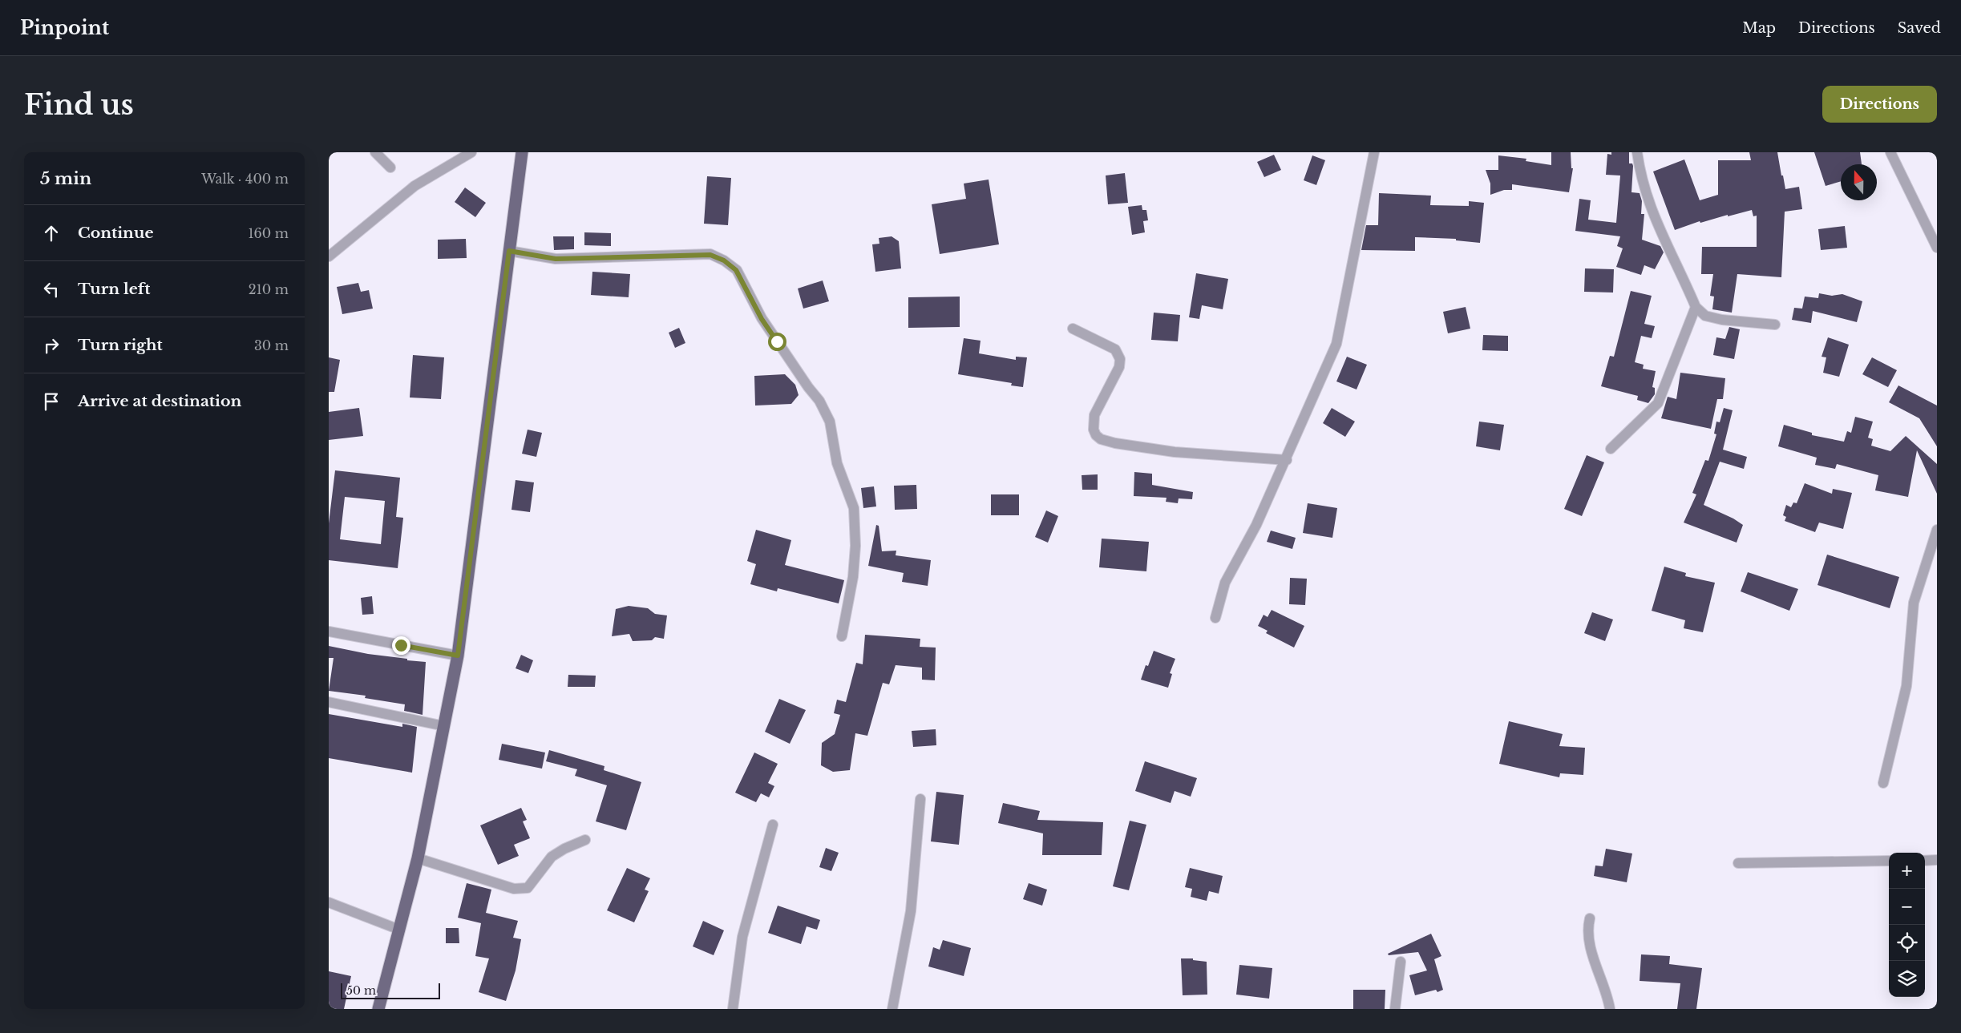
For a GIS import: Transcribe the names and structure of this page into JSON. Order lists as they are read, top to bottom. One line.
{"scale_bar":"50 m","north":"top","page":{"header":"Pinpoint","nav":["Map","Directions","Saved"],"buttons":"Directions","title":"Find us","heading":["5 min","Walk · 400 m"],"list":[["Continue","160 m"],["Turn left","210 m"],["Turn right","30 m"],"Arrive at destination"],"map_buttons":["+","−"],"scale":"50 m"}}
